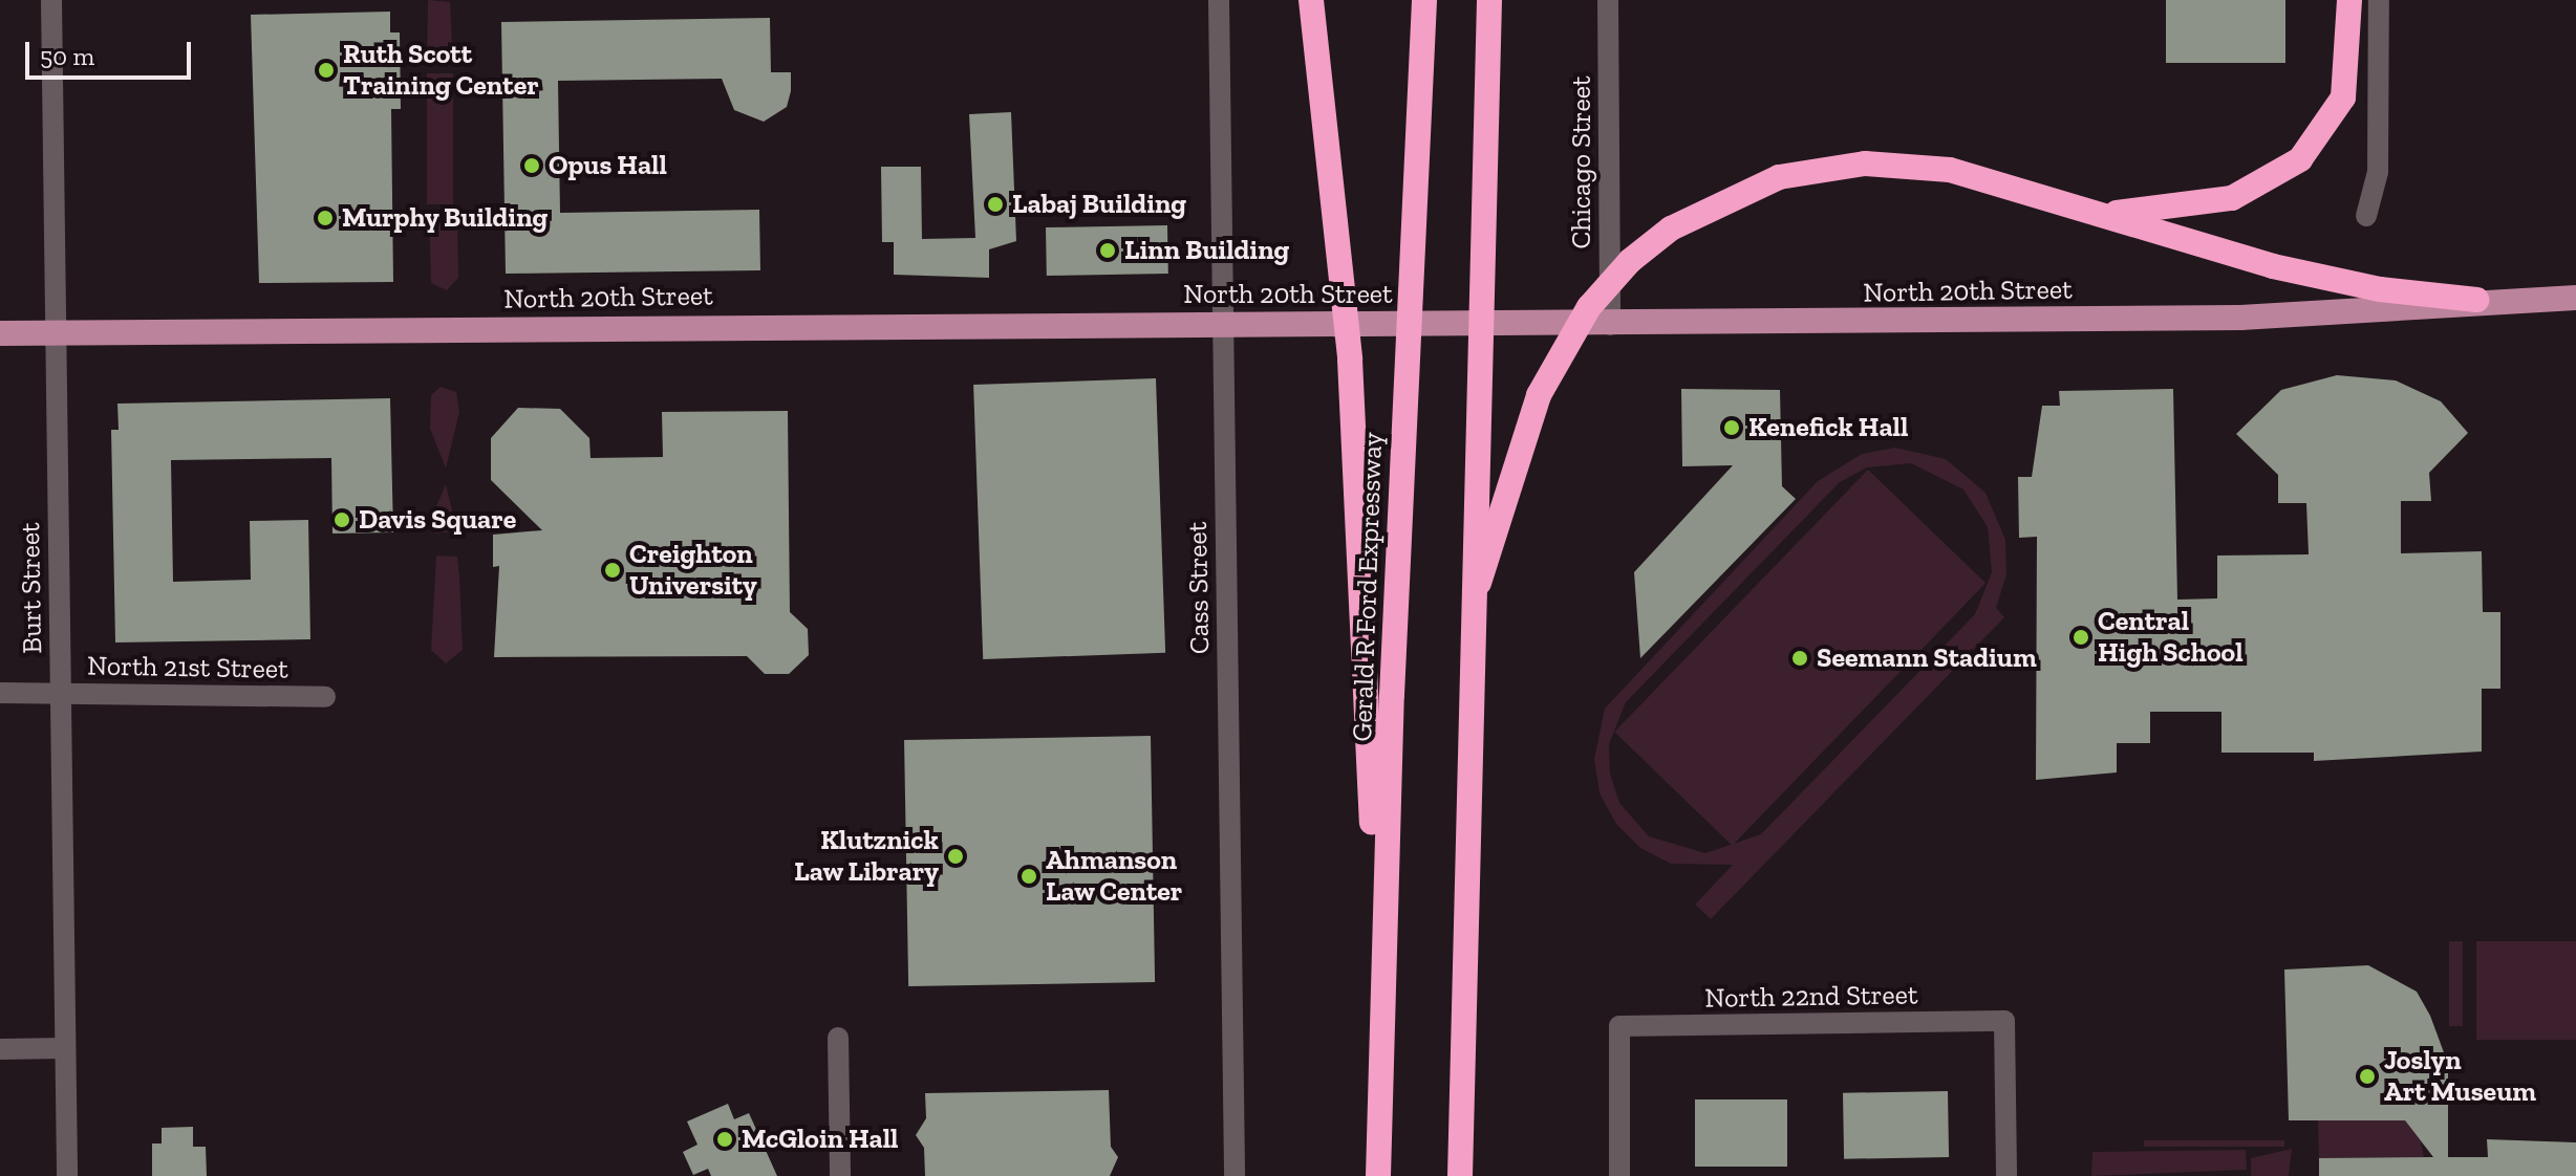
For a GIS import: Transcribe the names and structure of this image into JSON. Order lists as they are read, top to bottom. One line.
{"streets":{"highway":["Gerald R Ford Expressway"],"main road":["North 20th Street"],"street":["Chicago Street","Burt Street","Cass Street","North 21st Street","North 22nd Street"]},"crossings":[["Chicago Street","North 20th Street"],["North 20th Street","Burt Street"],["North 20th Street","Cass Street"],["Burt Street","North 21st Street"]],"places":["Ruth Scott Training Center","Opus Hall","Labaj Building","Murphy Building","Linn Building","Kenefick Hall","Davis Square","Creighton University","Central High School","Seemann Stadium","Klutznick Law Library","Ahmanson Law Center","Joslyn Art Museum","McGloin Hall"],"scale_bar":"50 m"}
